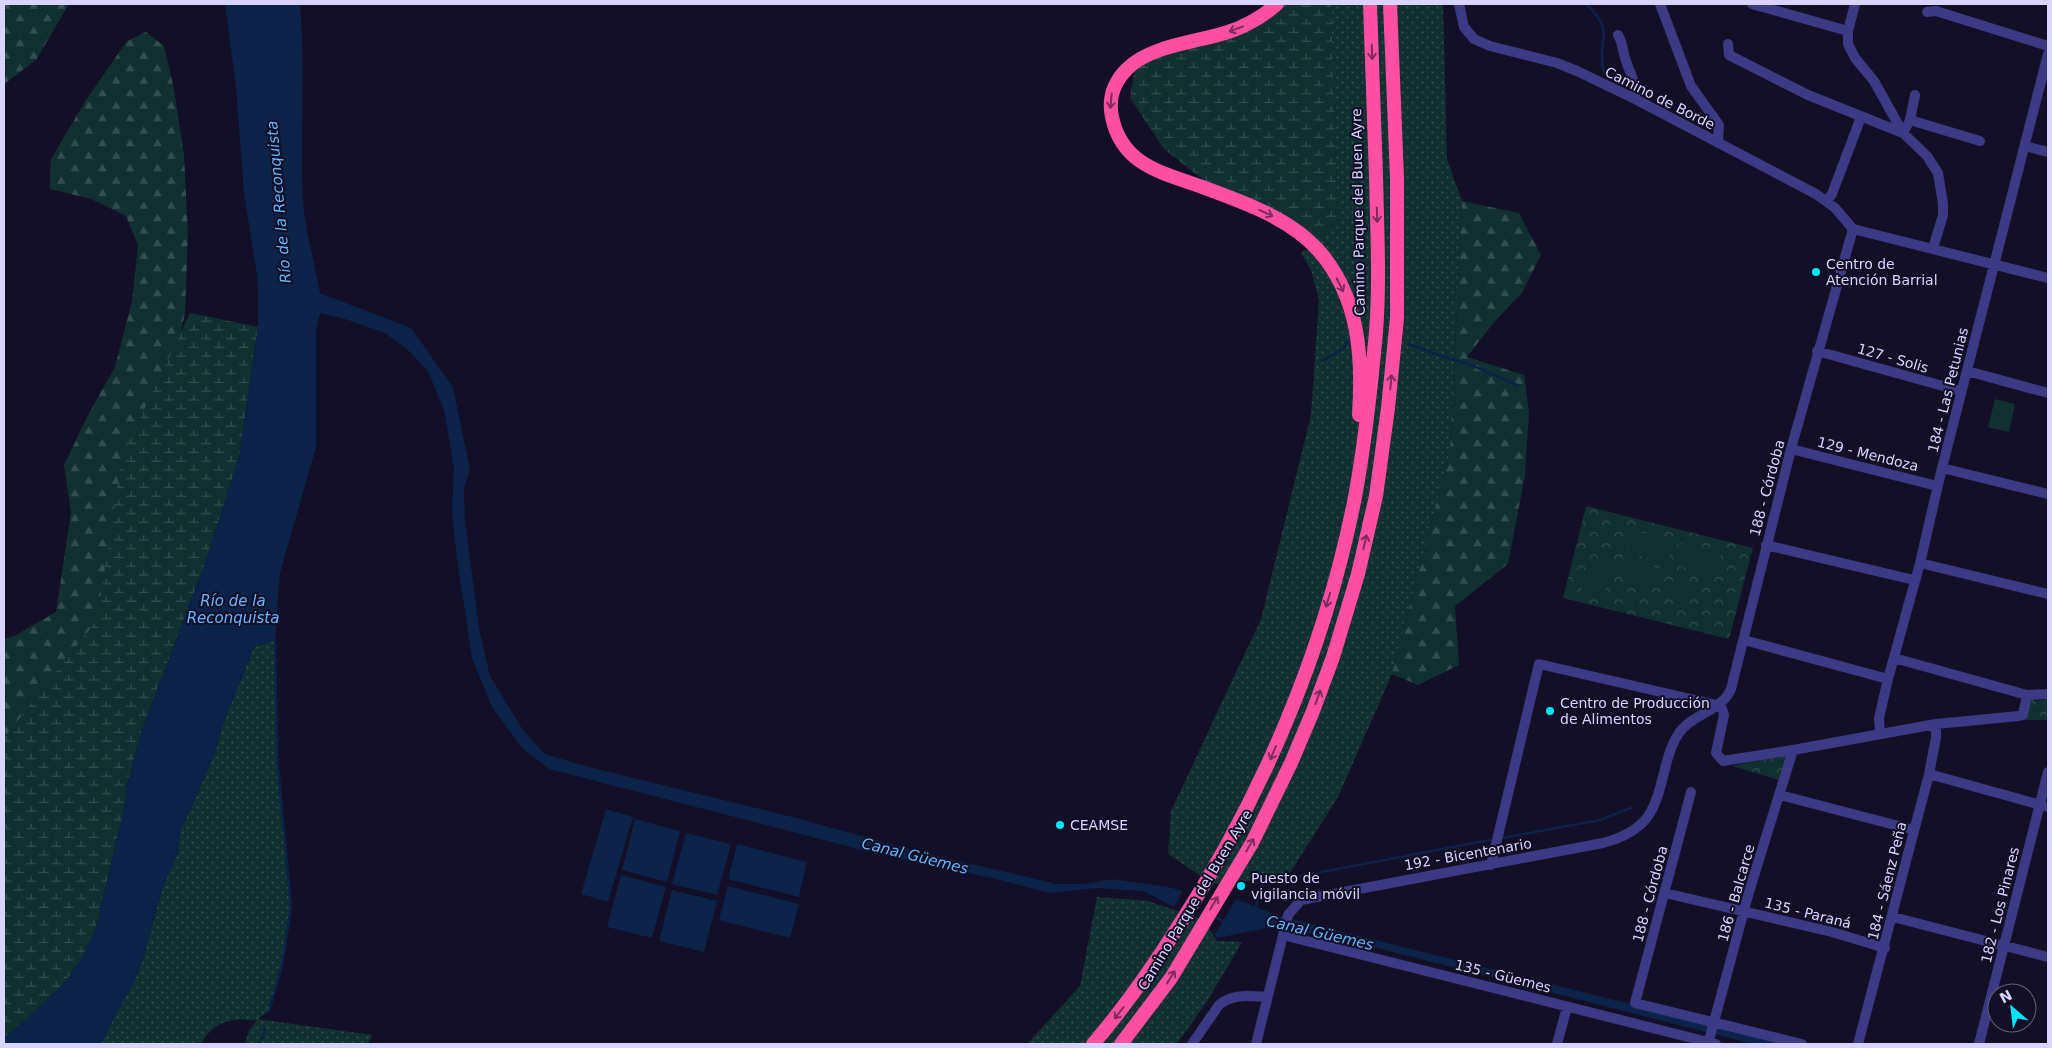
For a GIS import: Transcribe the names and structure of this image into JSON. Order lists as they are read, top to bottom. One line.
{"streets":{"highway":["Camino Parque del Buen Ayre"],"street":["Camino de Borde","127 - Solis","184 - Las Petunias","129 - Mendoza","188 - Córdoba","192 - Bicentenario","184 - Sáenz Peña","186 - Balcarce","182 - Los Pinares","135 - Paraná","135 - Güemes"]},"crossings":[["Camino de Borde","188 - Córdoba"],["127 - Solis","184 - Las Petunias"],["127 - Solis","188 - Córdoba"],["184 - Las Petunias","129 - Mendoza"],["129 - Mendoza","188 - Córdoba"],["188 - Córdoba","192 - Bicentenario"],["188 - Córdoba","186 - Balcarce"],["188 - Córdoba","135 - Paraná"],["192 - Bicentenario","135 - Güemes"],["184 - Sáenz Peña","135 - Paraná"],["186 - Balcarce","135 - Paraná"],["186 - Balcarce","135 - Güemes"]],"water":["Río de la Reconquista","Canal Güemes"],"places":["Centro de Atención Barrial","Centro de Producción de Alimentos","CEAMSE","Puesto de vigilancia móvil"],"north":"top left"}
